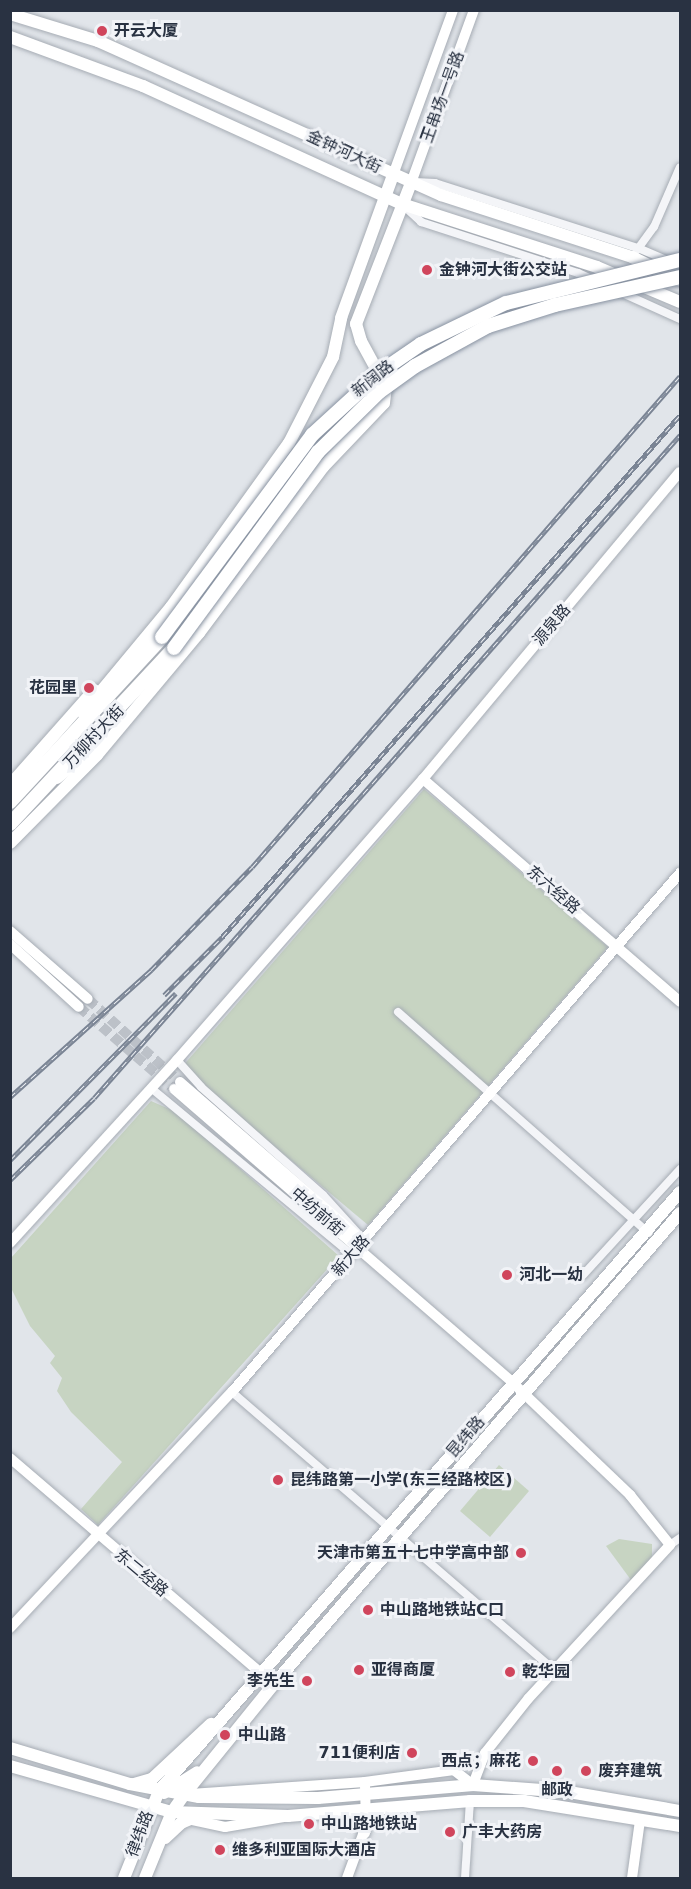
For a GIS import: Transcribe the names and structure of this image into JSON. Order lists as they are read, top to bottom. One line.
{"streets":{"highway":["新阔路","万柳村大街"],"main road":["金钟河大街","昆纬路","律纬路"],"street":["王串场一号路","源泉路","东六经路","中纺前街","新大路","东二经路"]},"crossings":[["王串场一号路","金钟河大街"],["金钟河大街","新阔路"],["新阔路","万柳村大街"],["源泉路","东六经路"],["东六经路","新大路"],["中纺前街","新大路"],["中纺前街","昆纬路"],["新大路","东二经路"],["昆纬路","东二经路"],["昆纬路","律纬路"]],"places":["开云大厦","金钟河大街公交站","花园里","河北一幼","昆纬路第一小学(东三经路校区)","天津市第五十七中学高中部","中山路地铁站C口","亚得商厦","乾华园","李先生","中山路","711便利店","西点；麻花","邮政","废弃建筑","中山路地铁站","广丰大药房","维多利亚国际大酒店"]}
